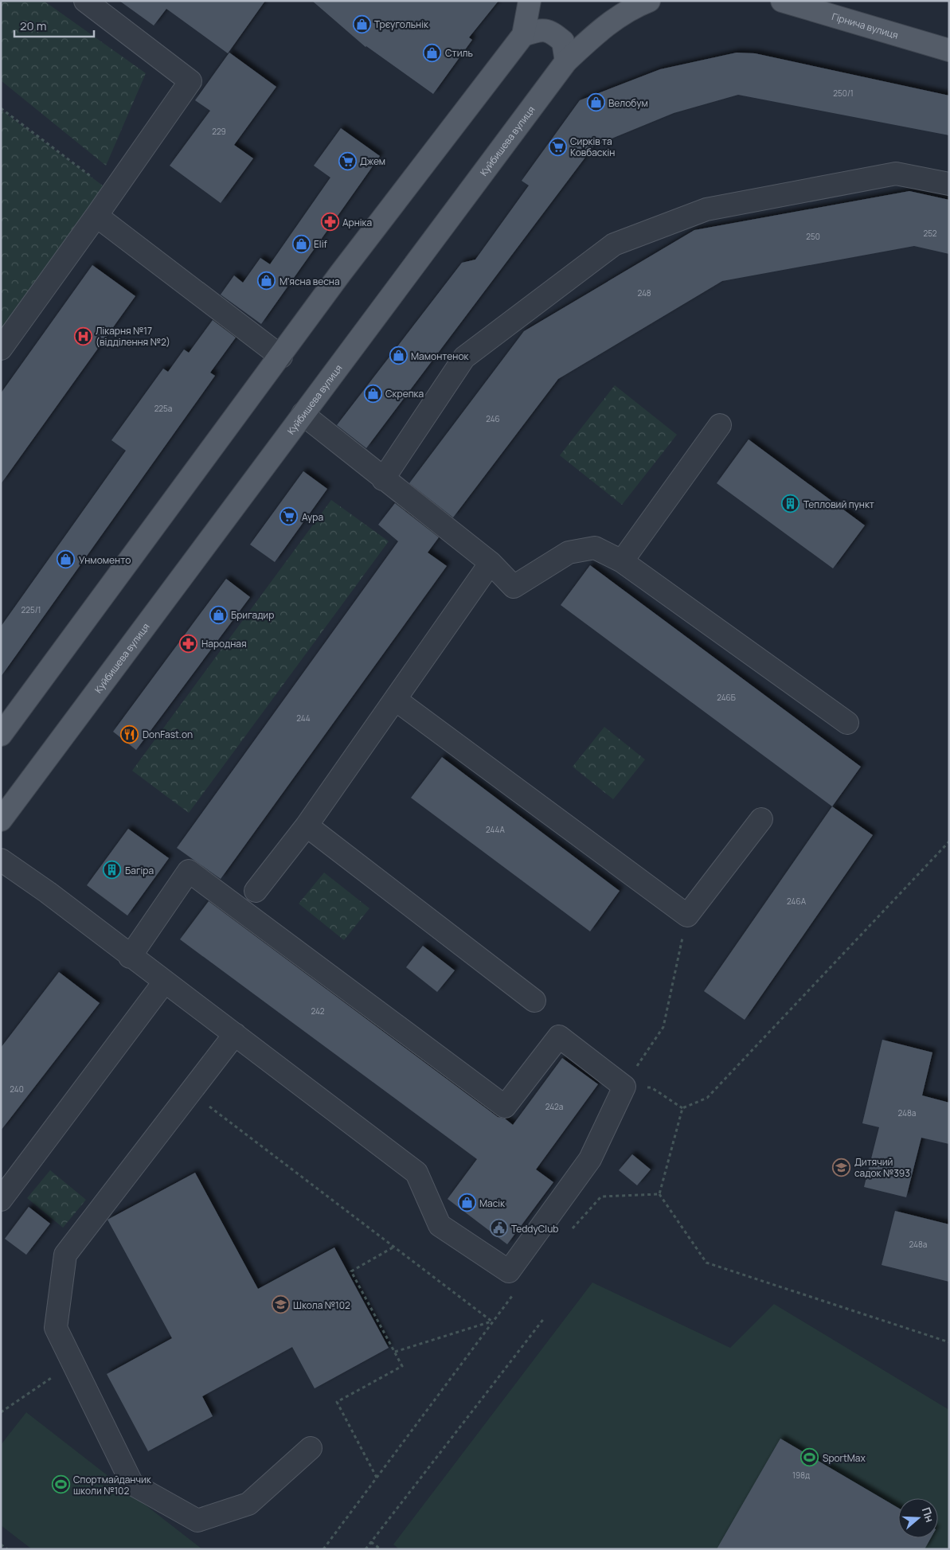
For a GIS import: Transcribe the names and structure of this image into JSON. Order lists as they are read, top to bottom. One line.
{"streets":{"main road":["Гірнича вулиця","Куйбишева вулиця"]},"places":{"shop":["Трєугольнік","Стиль","Велобум","Elif","М'ясна весна","Мамонтенок","Скрепка","Унмоменто","Бригадир","Масік"],"supermarket":["Сирків та Ковбаскін","Джем","Аура"],"pharmacy":["Арніка","Народная"],"hospital":["Лікарня №17 (відділення №2)"],"building":["Тепловий пункт","Багіра"],"restaurant":["DonFast.on"],"school or university":["Дитячий садок №393","Школа №102"],"public building":["TeddyClub"],"sports":["SportMax","Спортмайданчик школи №102"]},"house_numbers":["250/1","229","252","250","248","225а","246","225/1","246Б","244","244А","246А","242","240","242а","248а","248а","198д"],"scale_bar":"20 m","north":"right"}
